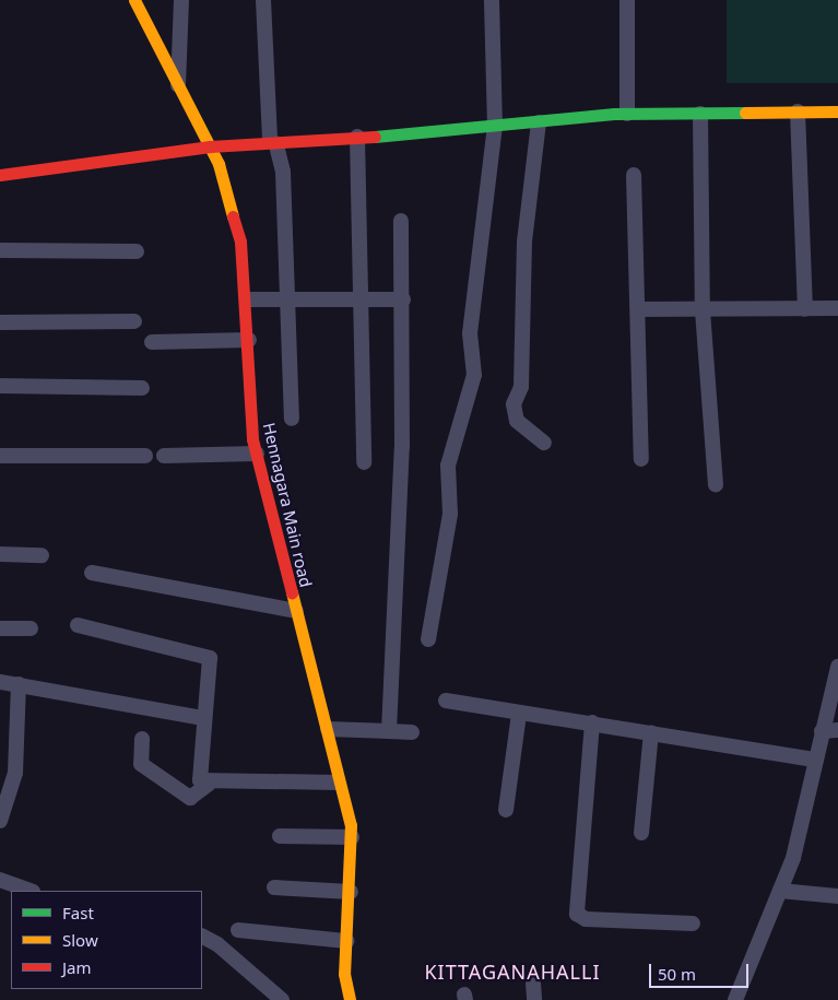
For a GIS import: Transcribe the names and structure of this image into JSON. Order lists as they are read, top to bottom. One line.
{"streets":{"street":["Hennagara Main road"]},"districts":["KITTAGANAHALLI"],"legend":["Fast","Slow","Jam"],"scale_bar":"50 m"}
